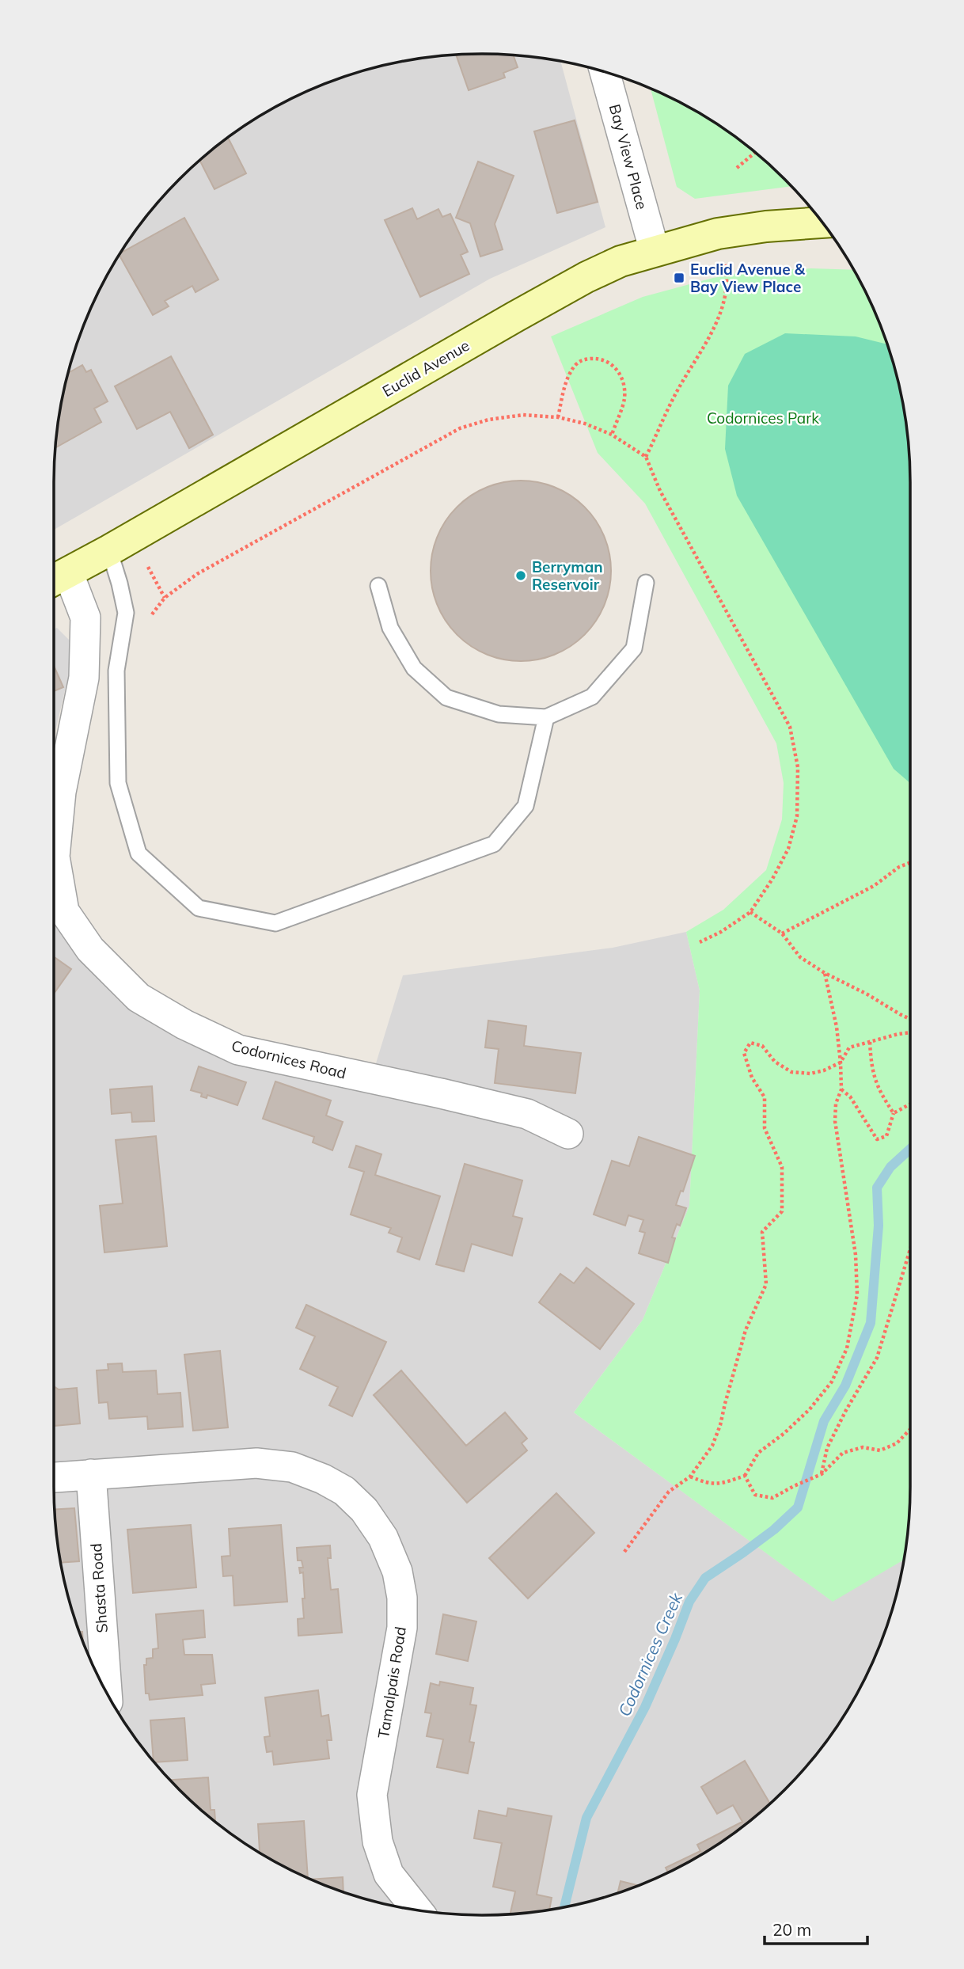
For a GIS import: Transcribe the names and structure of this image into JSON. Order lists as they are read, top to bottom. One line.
{"streets":{"street":["Bay View Place","Euclid Avenue","Codornices Road","Shasta Road","Tamalpais Road"]},"crossings":[["Bay View Place","Euclid Avenue"],["Euclid Avenue","Codornices Road"],["Shasta Road","Tamalpais Road"]],"water":["Codornices Creek"],"parks":["Codornices Park"],"places":{"transit":["Euclid Avenue & Bay View Place"],"other":["Berryman Reservoir"]},"scale_bar":"20 m"}
